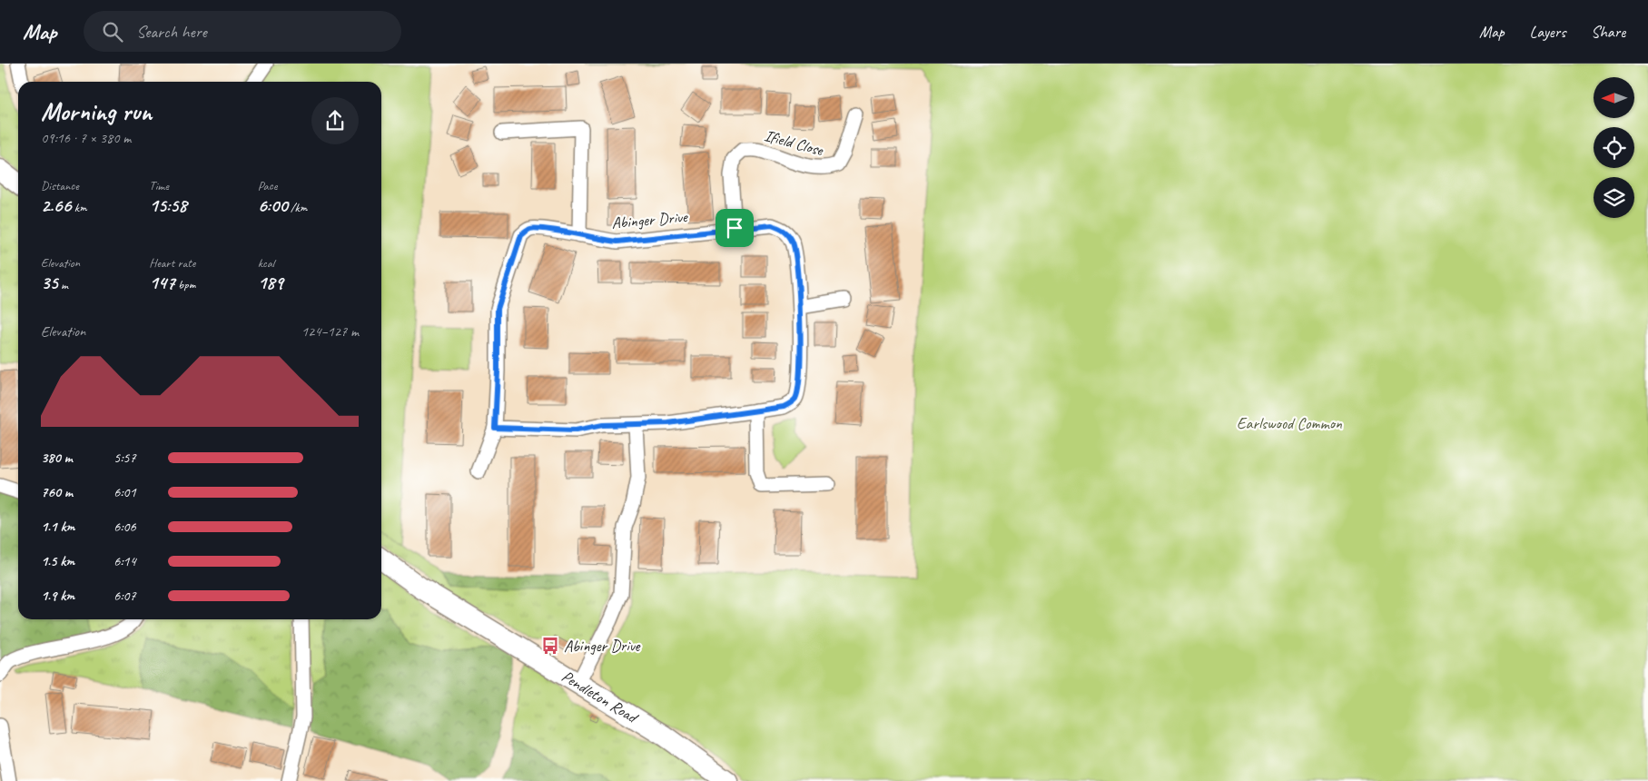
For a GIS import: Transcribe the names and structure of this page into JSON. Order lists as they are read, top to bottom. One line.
{"streets":{"street":["Ifield Close","Abinger Drive","Pendleton Road"]},"crossings":[["Ifield Close","Abinger Drive"]],"parks":["Earlswood Common"],"places":{"bus stop":["Abinger Drive"]},"north":"left","page":{"header":"Map","search":"Search here","nav":["Map","Layers","Share"],"heading":["Morning run","09:16 · 7 × 380 m"],"stats":[["Distance","2.66 km"],["Time","15:58"],["Pace","6:00 /km"],["Elevation","35 m"],["Heart rate","147 bpm"],["kcal","189"]],"chart":["Elevation","124–127 m"],"list":[{"name":"380 m","note":"5:57"},{"name":"760 m","note":"6:01"},{"name":"1.1 km","note":"6:06"},{"name":"1.5 km","note":"6:14"},{"name":"1.9 km","note":"6:07"}]}}
